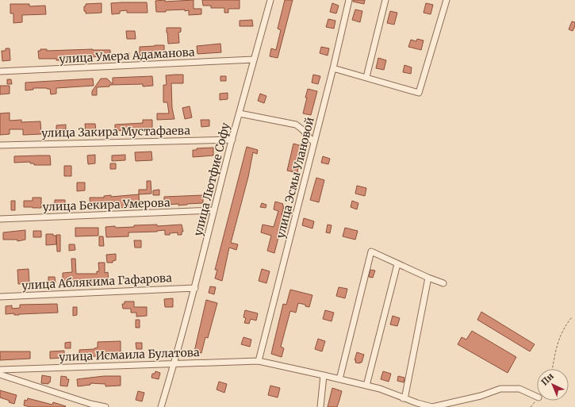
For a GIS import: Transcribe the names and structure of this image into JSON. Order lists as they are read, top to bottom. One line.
{"streets":{"street":["улица Умера Адаманова","улица Закира Мустафаева","улица Эсмы Улановой","улица Лютфие Софу","улица Бекира Умерова","улица Аблякима Гафарова","улица Исмаила Булатова"]},"crossings":[["улица Умера Адаманова","улица Лютфие Софу"],["улица Закира Мустафаева","улица Лютфие Софу"],["улица Эсмы Улановой","улица Исмаила Булатова"],["улица Лютфие Софу","улица Бекира Умерова"],["улица Лютфие Софу","улица Аблякима Гафарова"],["улица Лютфие Софу","улица Исмаила Булатова"]],"north":"top left"}
